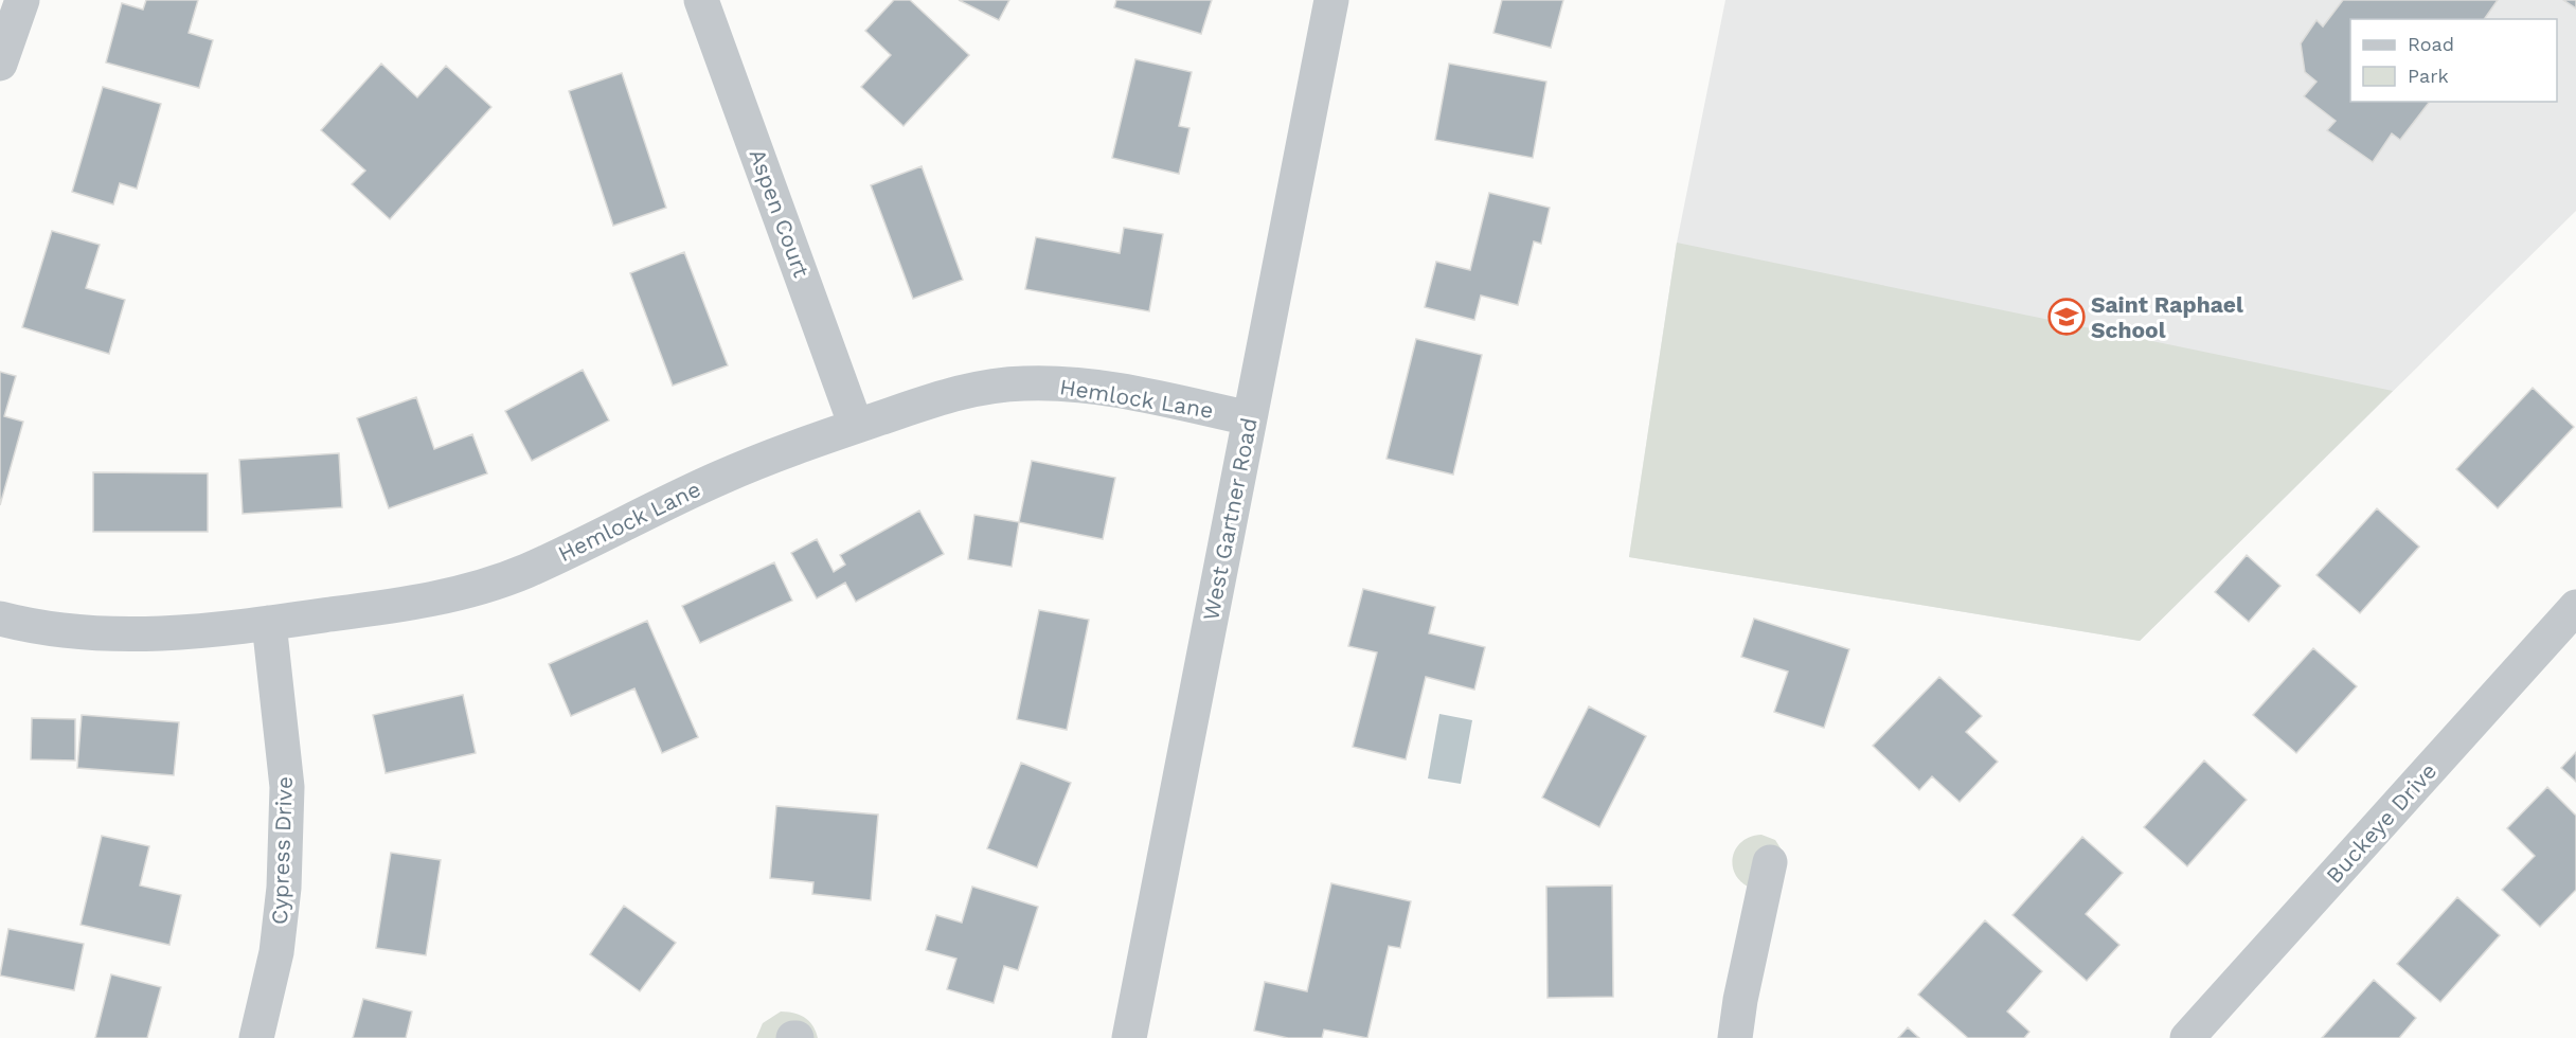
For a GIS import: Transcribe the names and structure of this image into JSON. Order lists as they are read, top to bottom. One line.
{"streets":{"street":["Aspen Court","Hemlock Lane","West Gartner Road","Buckeye Drive","Cypress Drive"]},"crossings":[["Aspen Court","Hemlock Lane"],["Hemlock Lane","West Gartner Road"],["Hemlock Lane","Cypress Drive"]],"places":{"school or university":["Saint Raphael School"]},"legend":["Road","Park"]}
